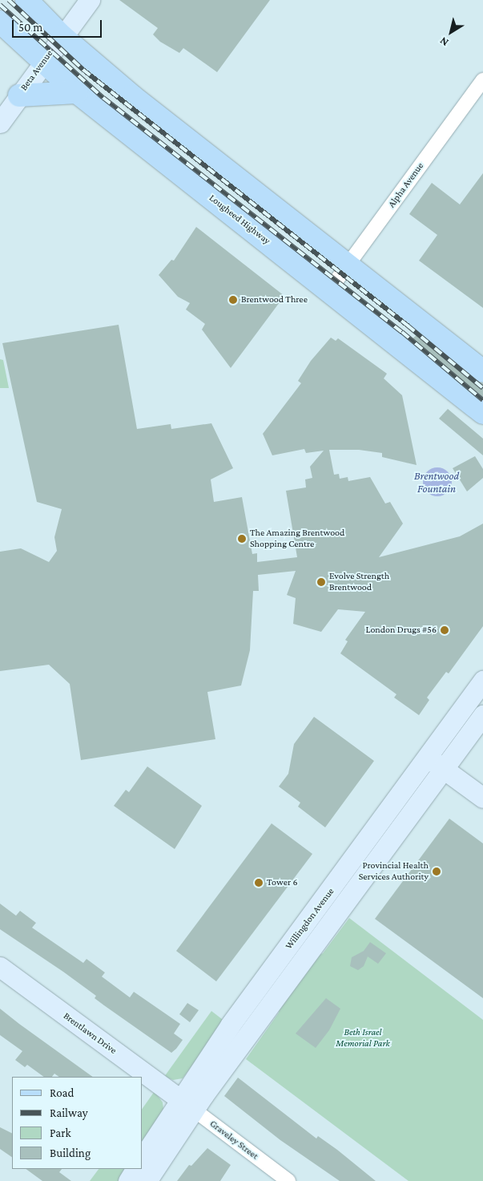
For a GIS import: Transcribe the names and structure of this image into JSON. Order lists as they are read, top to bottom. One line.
{"streets":{"main road":["Beta Avenue","Lougheed Highway","Willingdon Avenue","Brentlawn Drive"],"street":["Alpha Avenue","Graveley Street"]},"crossings":[["Beta Avenue","Lougheed Highway"],["Alpha Avenue","Lougheed Highway"],["Willingdon Avenue","Brentlawn Drive"],["Willingdon Avenue","Graveley Street"],["Brentlawn Drive","Graveley Street"]],"water":["Brentwood Fountain"],"parks":["Beth Israel Memorial Park"],"places":["Brentwood Three","The Amazing Brentwood Shopping Centre","Evolve Strength Brentwood","London Drugs #56","Provincial Health Services Authority","Tower 6"],"legend":["Road","Railway","Park","Building"],"scale_bar":"50 m","north":"bottom left"}
